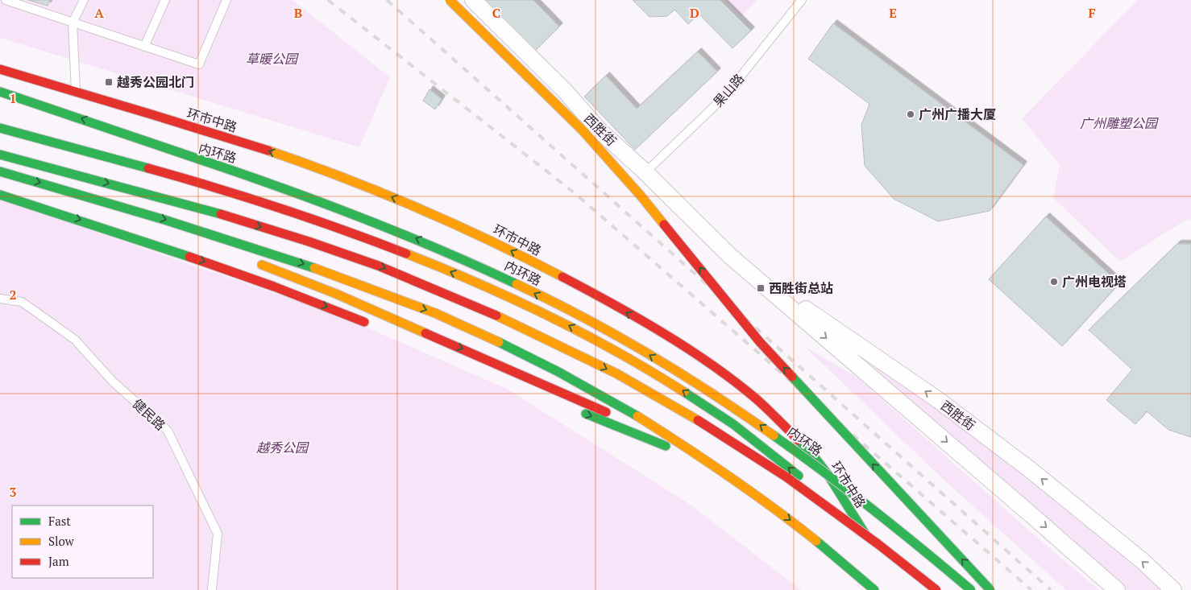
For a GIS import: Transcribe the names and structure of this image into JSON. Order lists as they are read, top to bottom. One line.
{"streets":{"highway":["环市中路","内环路"],"street":["西胜街"],"lane":["果山路","健民路"]},"crossings":[["果山路","西胜街"]],"parks":["草暖公园","广州雕塑公园","越秀公园"],"places":{"transit":["越秀公园北门","西胜街总站"],"other":["广州广播大厦","广州电视塔"]},"legend":["Fast","Slow","Jam"],"grid":{"columns":["A","B","C","D","E","F"],"rows":["1","2","3"]}}
